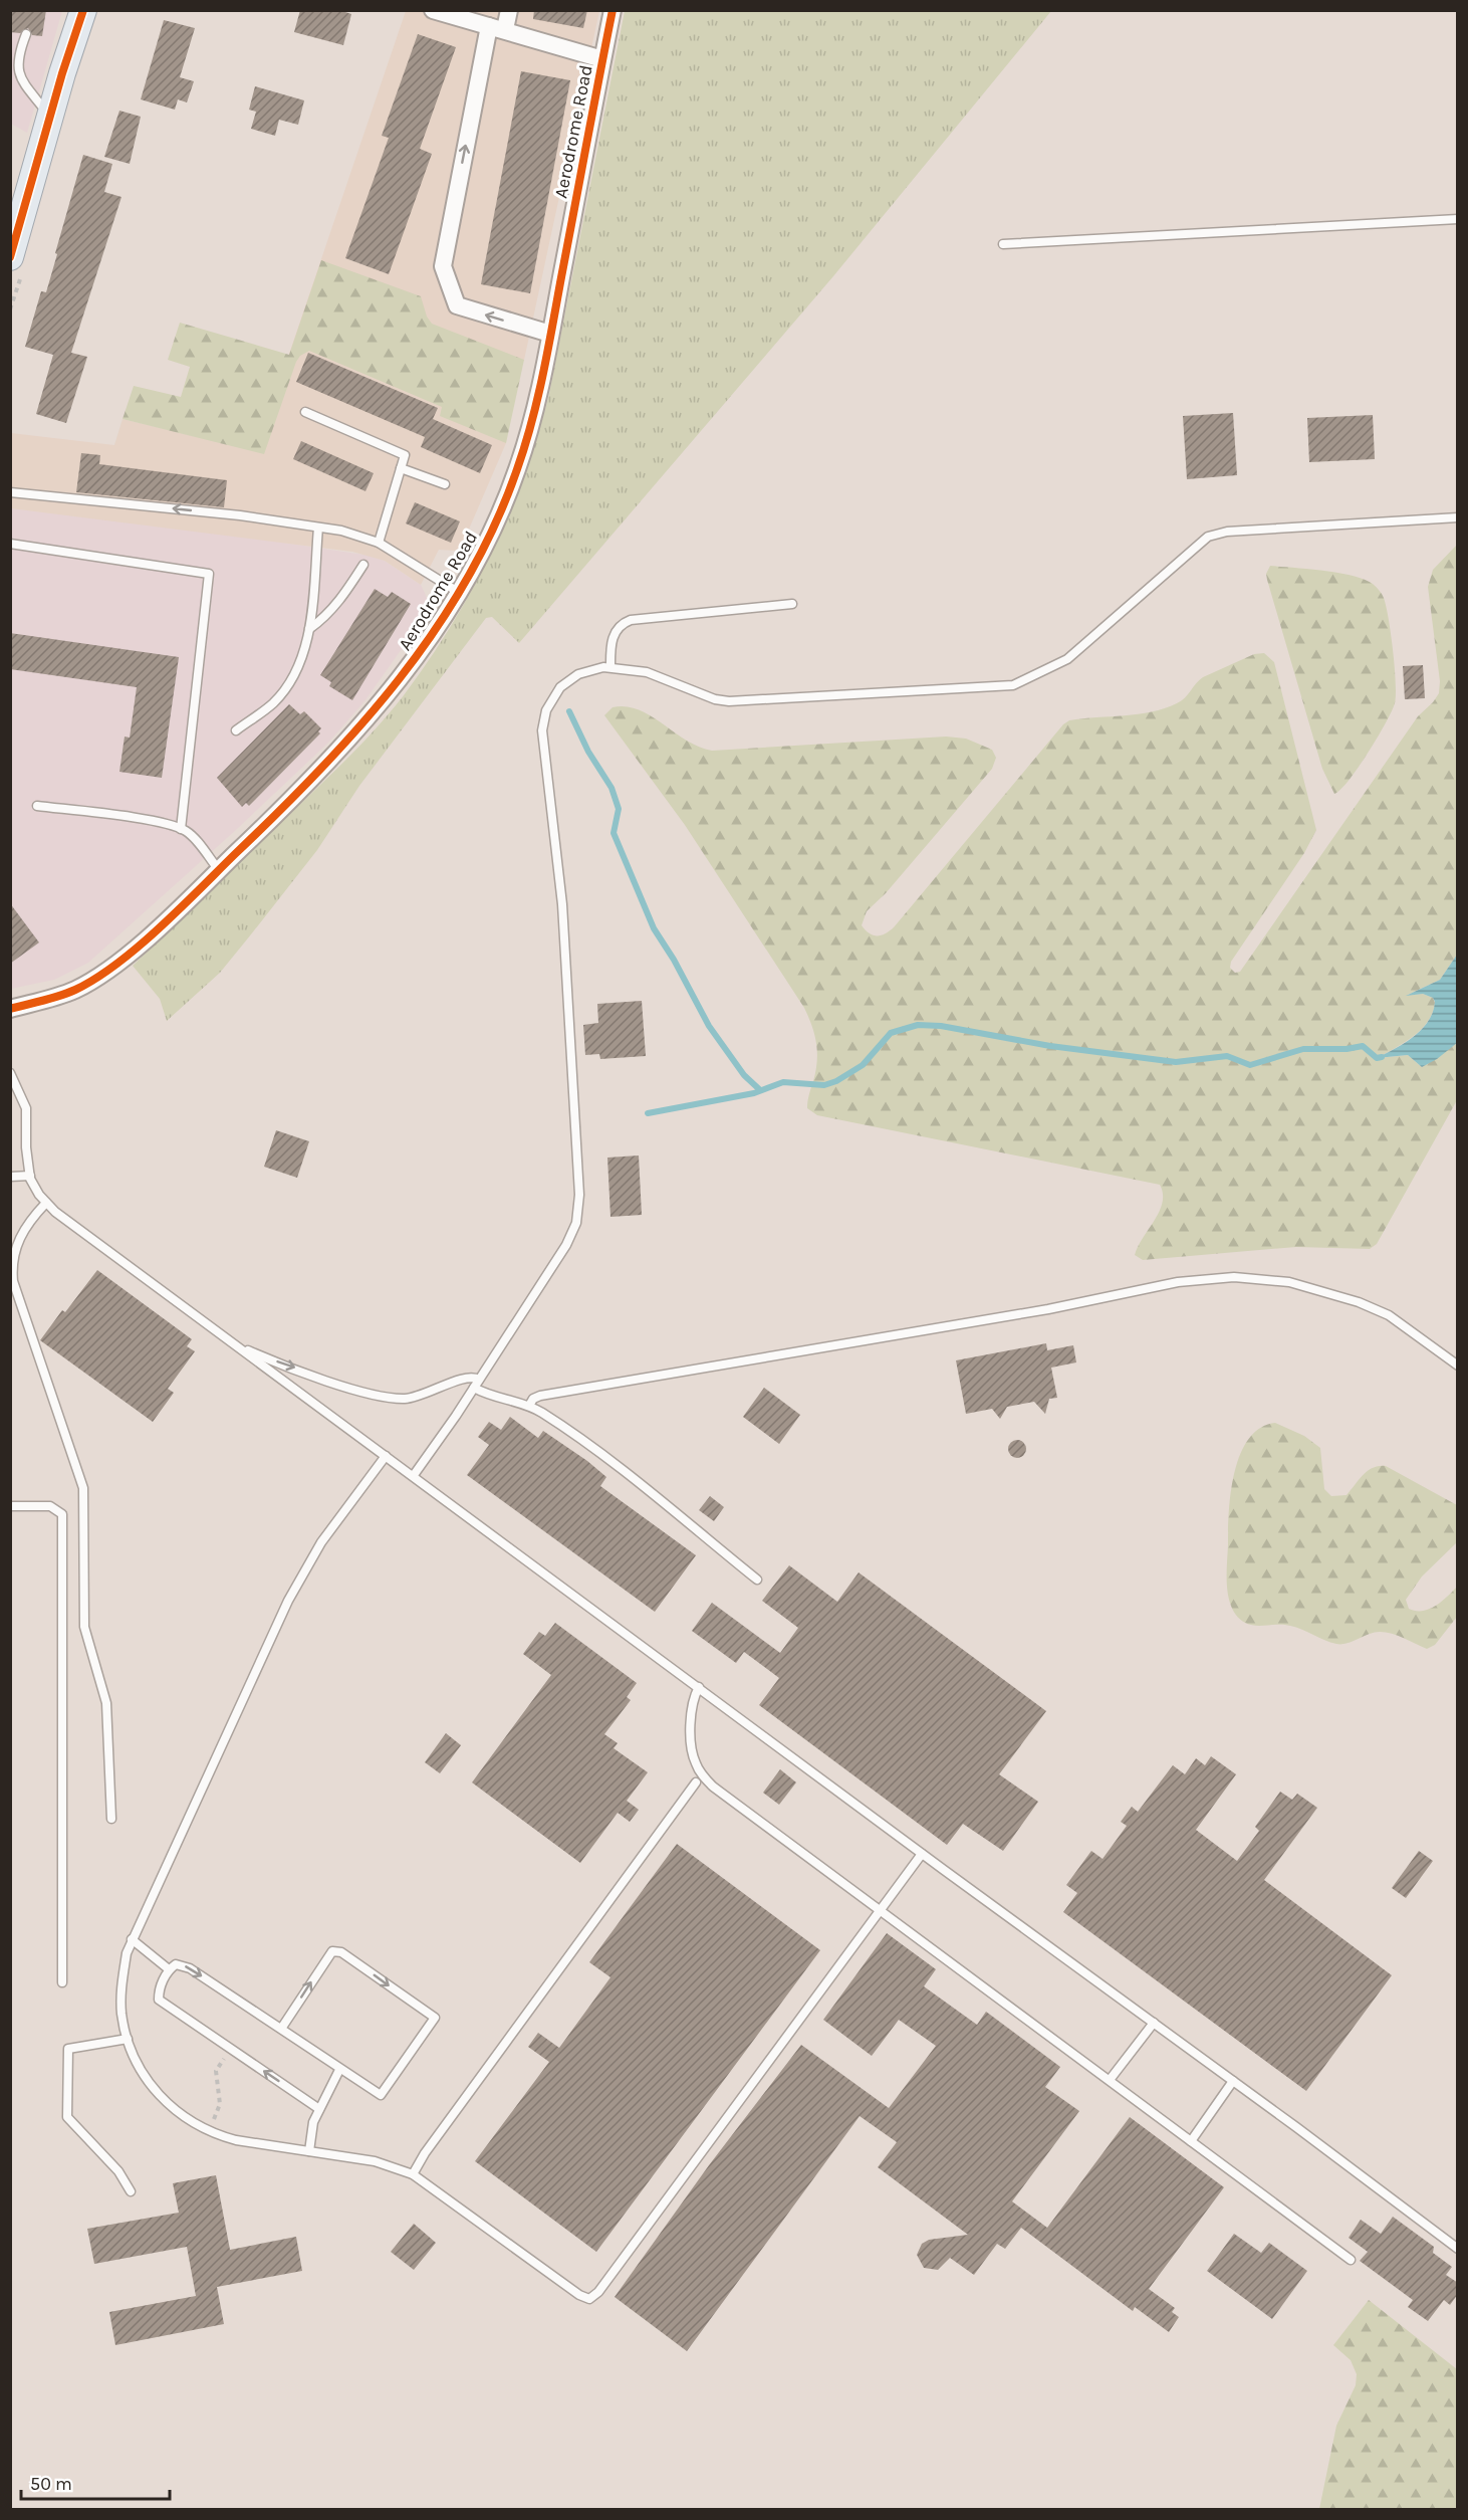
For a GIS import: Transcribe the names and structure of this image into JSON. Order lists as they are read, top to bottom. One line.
{"streets":{"street":["Aerodrome Road"]},"scale_bar":"50 m"}
